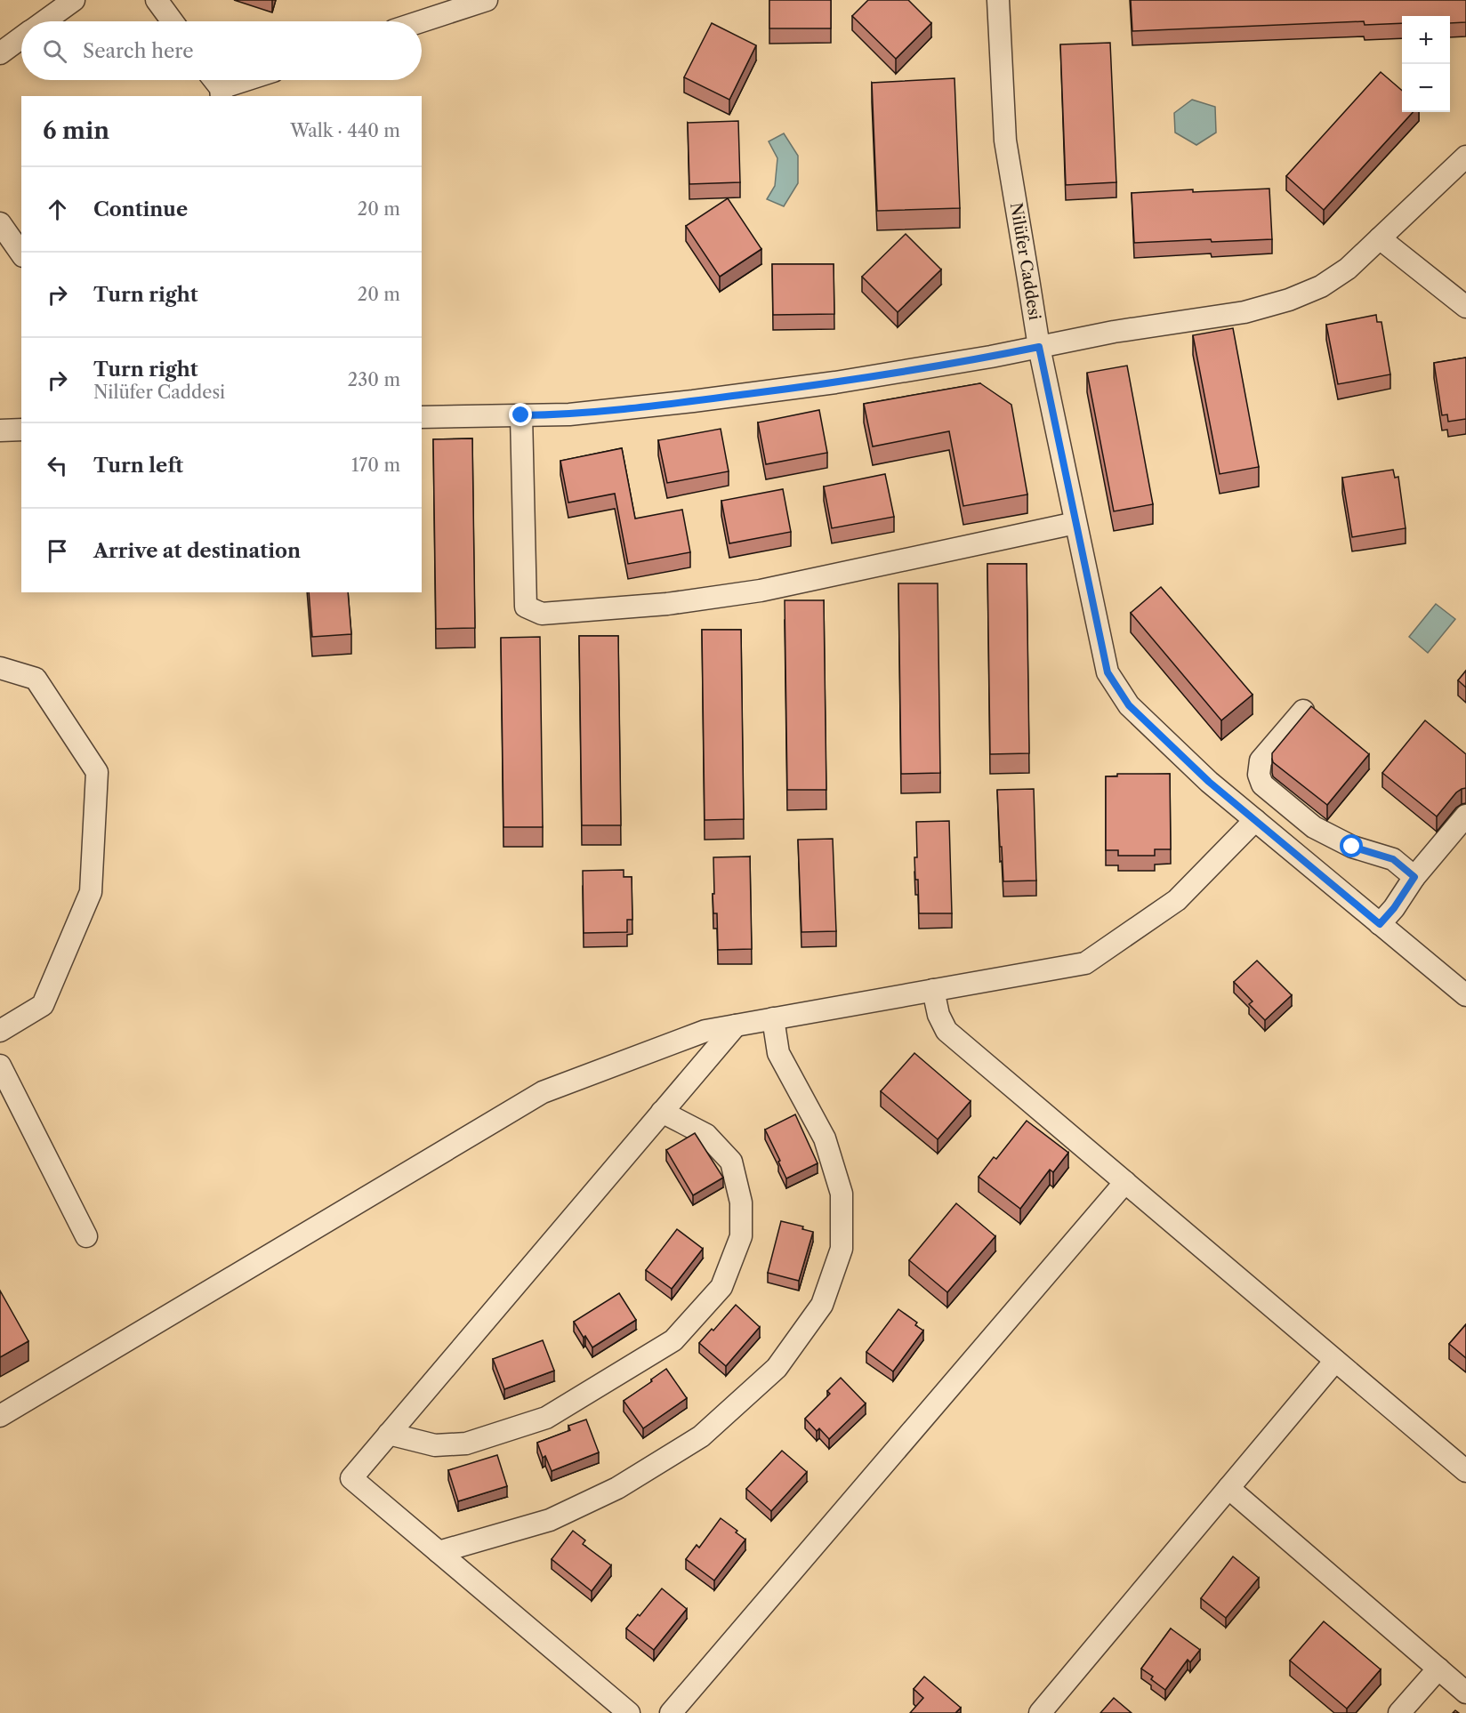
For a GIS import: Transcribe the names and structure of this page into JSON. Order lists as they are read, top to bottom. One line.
{"streets":{"street":["Nilüfer Caddesi"]},"page":{"map_buttons":["+","−"],"search":"Search here","heading":["6 min","Walk · 440 m"],"list":[["Continue","20 m"],["Turn right","20 m"],["Turn right","Nilüfer Caddesi","230 m"],["Turn left","170 m"],"Arrive at destination"]}}
